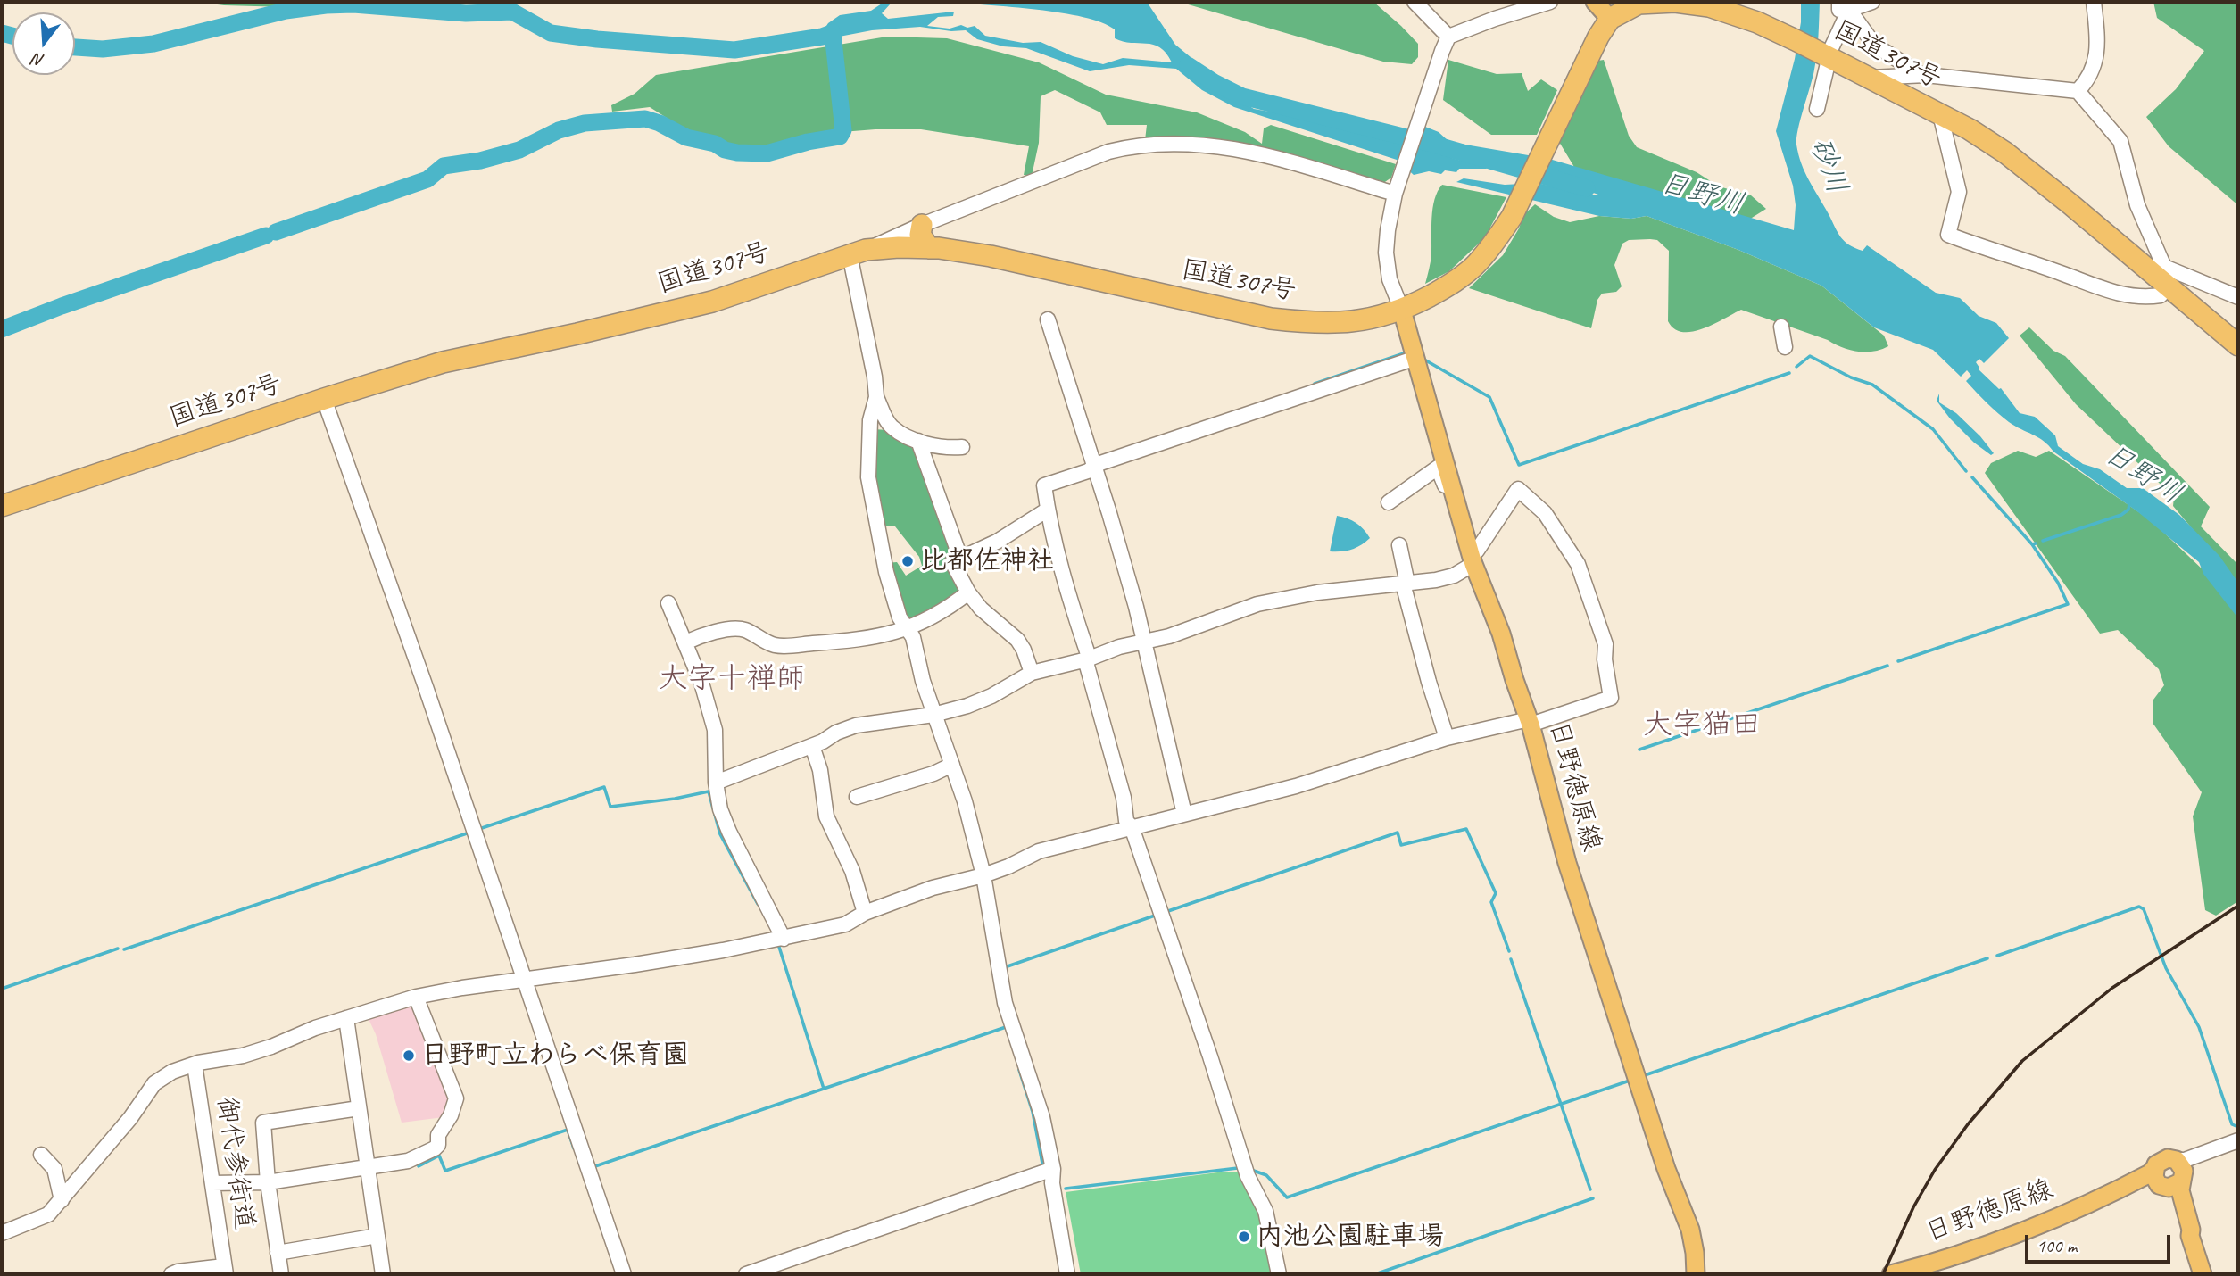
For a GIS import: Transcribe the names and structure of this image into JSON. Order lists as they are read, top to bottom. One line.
{"streets":{"highway":["国道307号"],"main road":["日野徳原線"],"street":["御代参街道"]},"crossings":[["国道307号","日野徳原線"]],"districts":["大字十禅師","大字猫田"],"water":["砂川","日野川"],"places":["比都佐神社","日野町立わらべ保育園","内池公園駐車場"],"scale_bar":"100 m","north":"bottom"}
